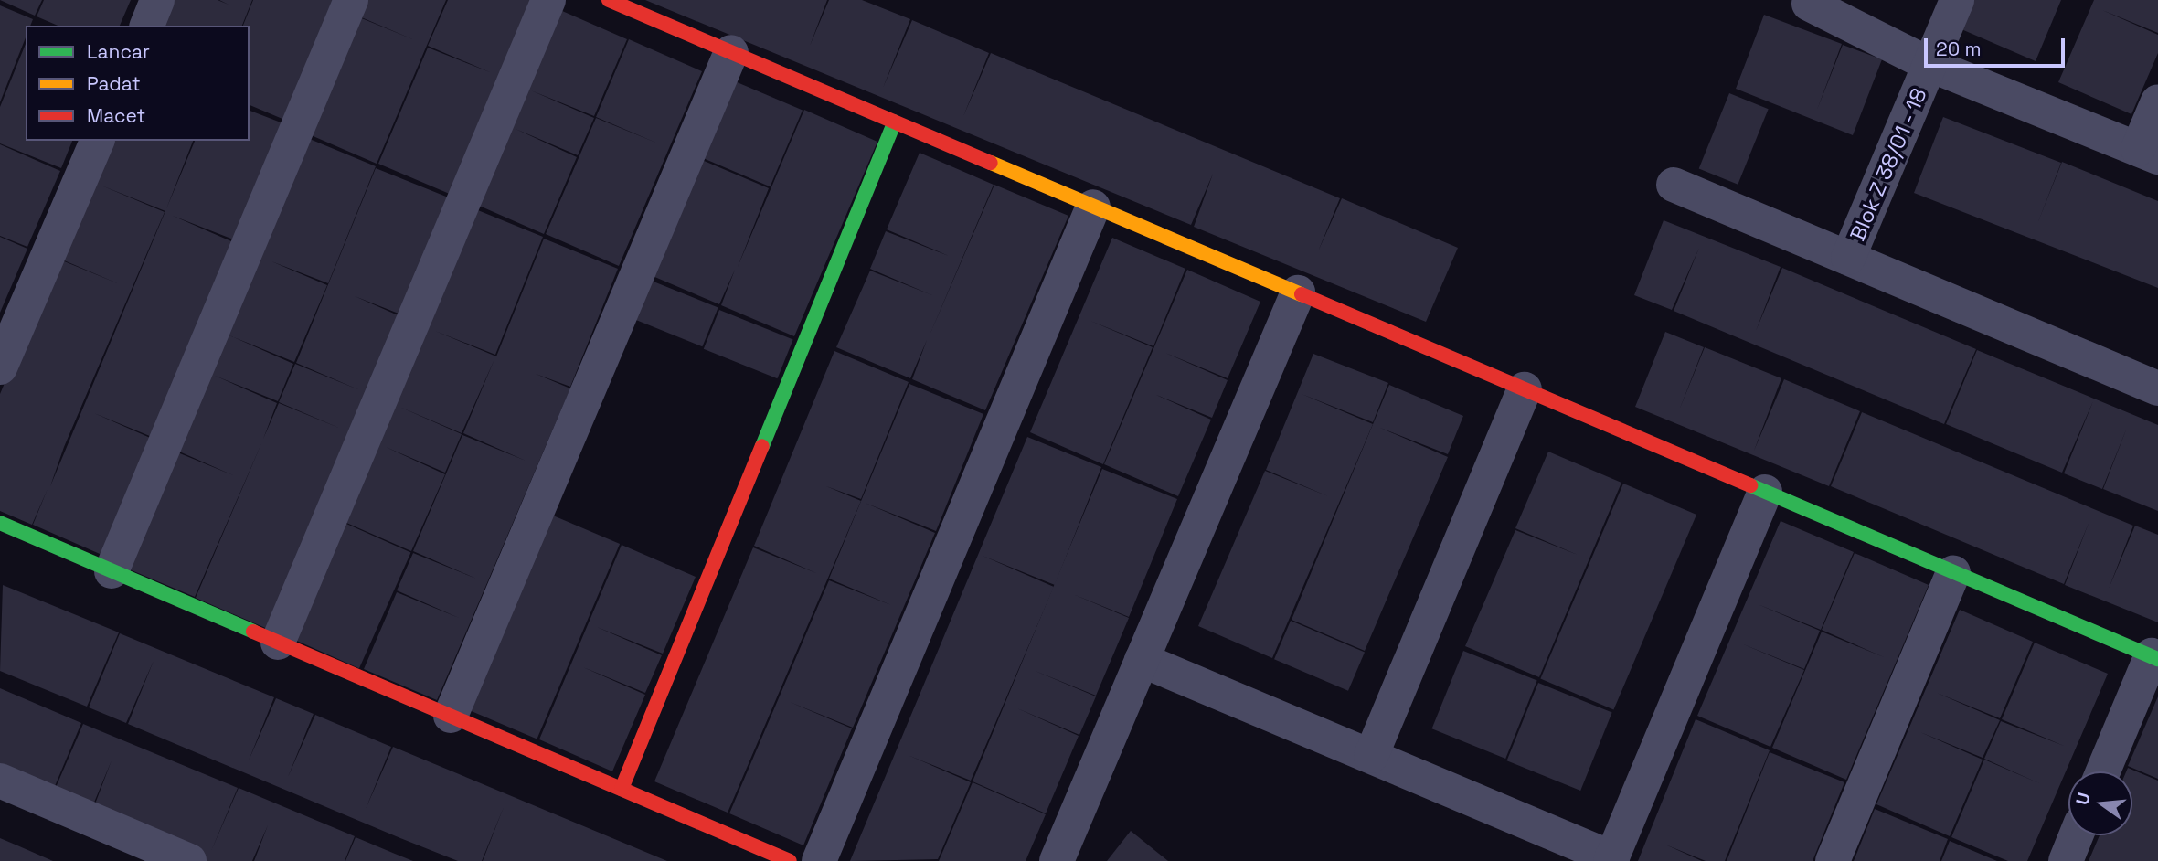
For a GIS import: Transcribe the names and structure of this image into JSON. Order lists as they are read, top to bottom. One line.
{"streets":{"street":["Blok Z 38/01 - 18"]},"legend":["Lancar","Padat","Macet"],"scale_bar":"20 m","north":"left"}
